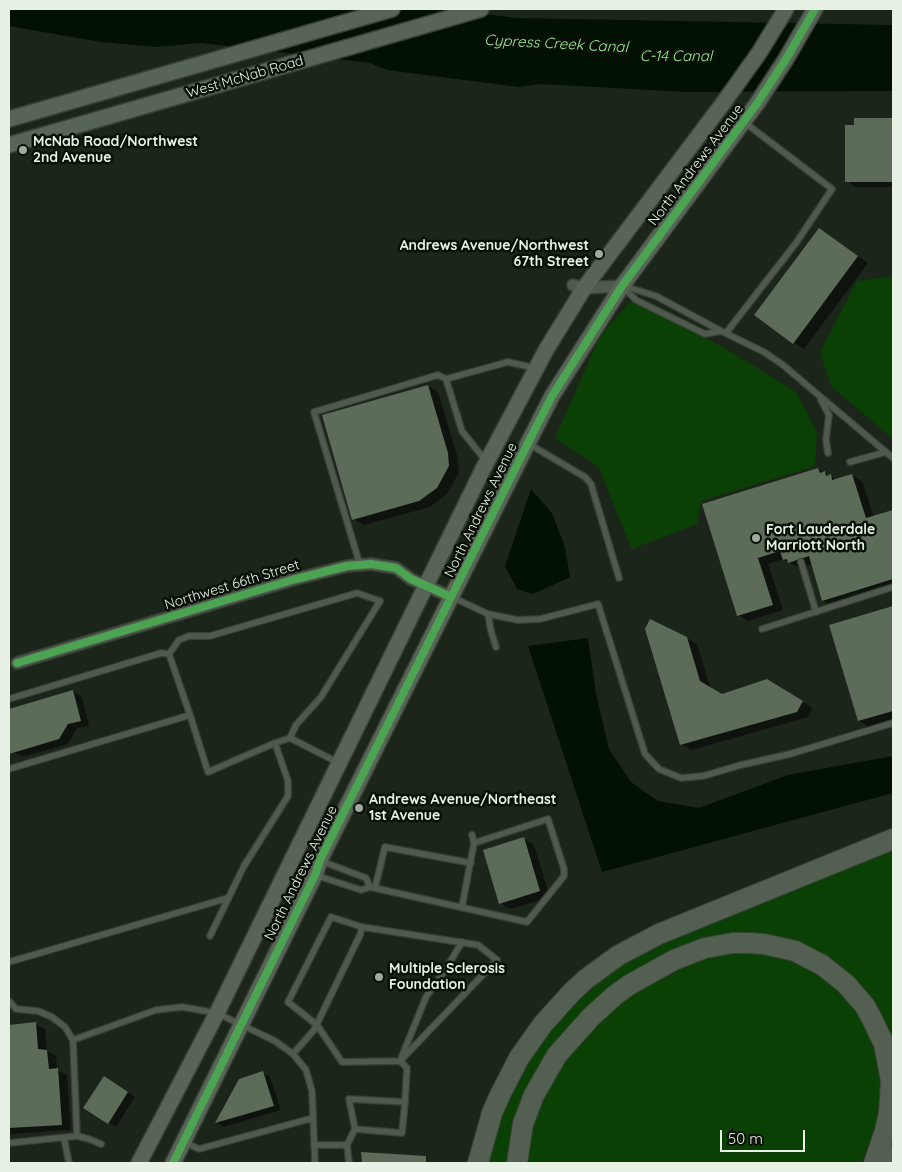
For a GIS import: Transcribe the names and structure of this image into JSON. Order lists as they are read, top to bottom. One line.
{"streets":{"main road":["West McNab Road","North Andrews Avenue"],"street":["Northwest 66th Street"]},"crossings":[["North Andrews Avenue","Northwest 66th Street"]],"water":["Cypress Creek Canal","C-14 Canal"],"places":["McNab Road/Northwest 2nd Avenue","Andrews Avenue/Northwest 67th Street","Fort Lauderdale Marriott North","Andrews Avenue/Northeast 1st Avenue","Multiple Sclerosis Foundation"],"scale_bar":"50 m"}
